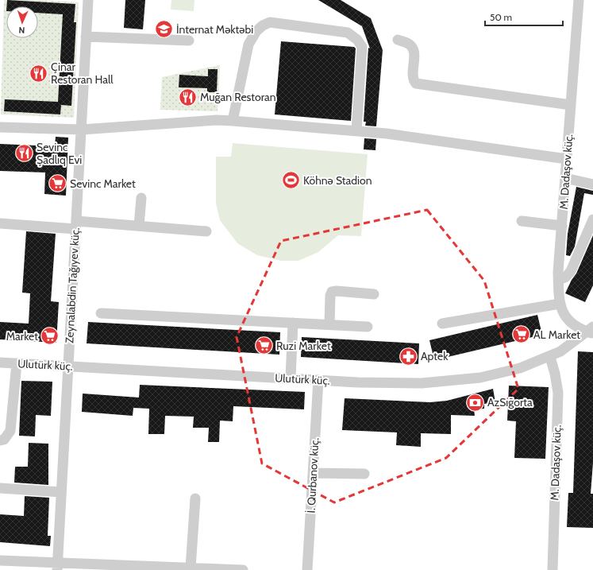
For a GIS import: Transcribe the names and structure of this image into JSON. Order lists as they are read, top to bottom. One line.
{"streets":{"street":["M. Dadaşov küç.","Zeynalabdin Tağıyev küç.","Ulutürk küç.","İ. Qurbanov küç."]},"crossings":[["M. Dadaşov küç.","Ulutürk küç."],["Zeynalabdin Tağıyev küç.","Ulutürk küç."],["Ulutürk küç.","İ. Qurbanov küç."]],"places":{"school or university":["İnternat Məktəbi"],"restaurant":["Çinar Restoran Hall","Muğan Restoran","Sevinc Şadlıq Evi"],"sports":["Köhnə Stadion"],"supermarket":["Sevinc Market","AL Market","Market","Ruzi Market"],"pharmacy":["Aptek"],"bank":["AzSığorta"]},"scale_bar":"50 m","north":"bottom"}
